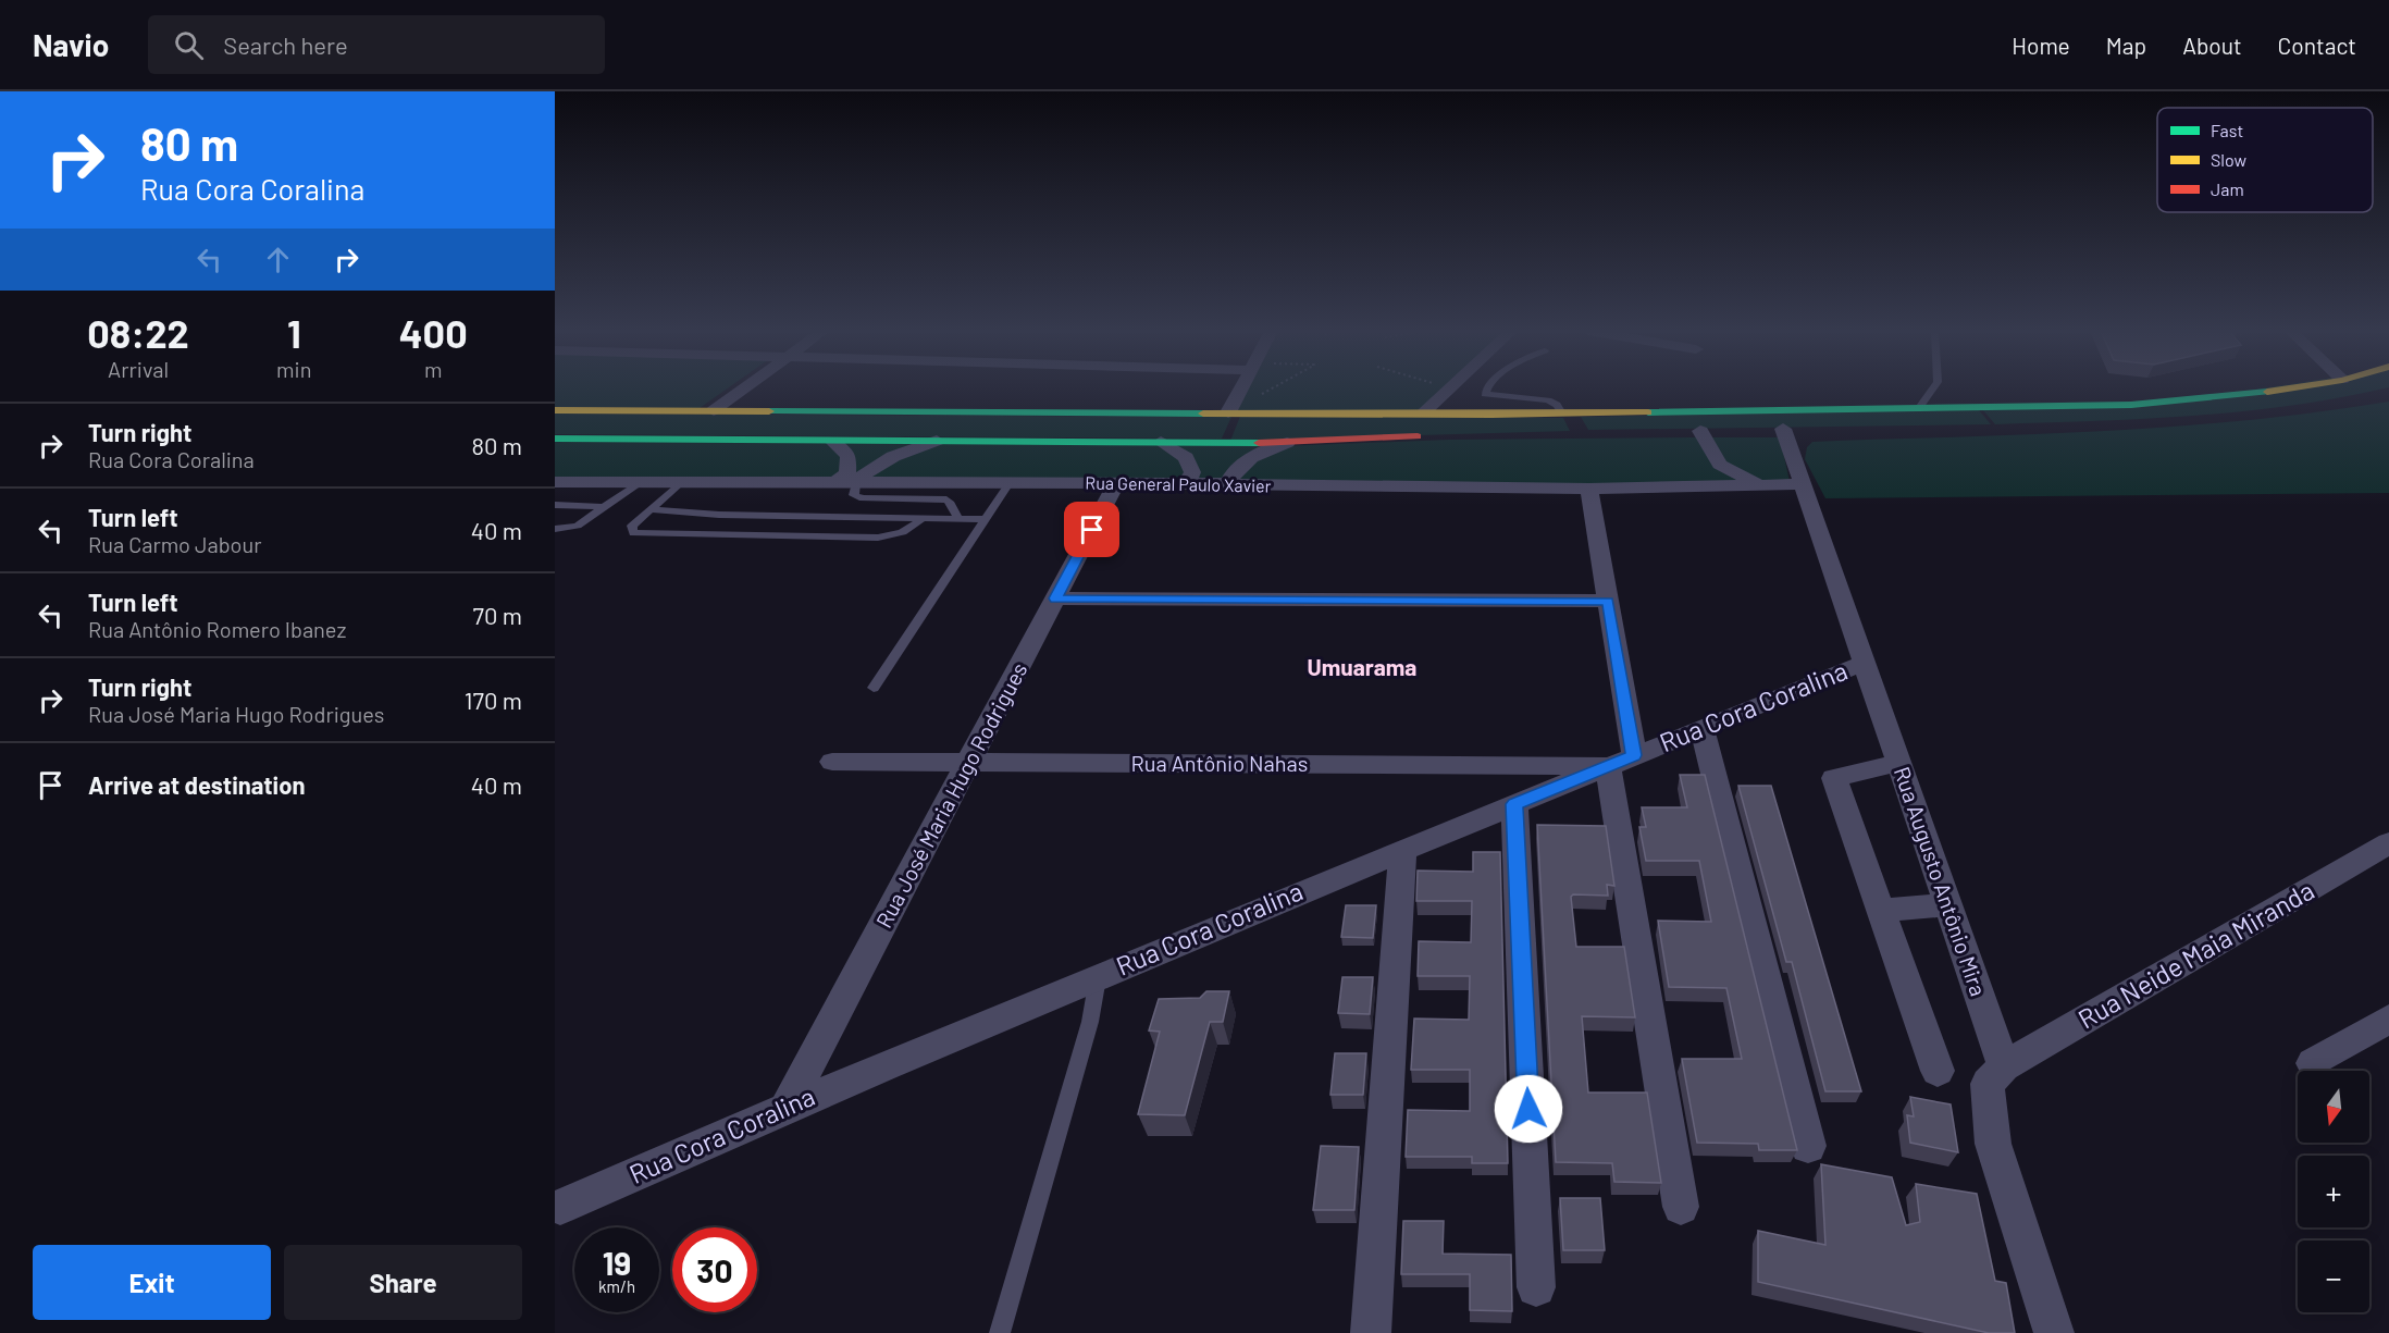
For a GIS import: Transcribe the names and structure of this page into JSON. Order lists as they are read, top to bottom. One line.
{"streets":{"street":["Rua General Paulo Xavier","Rua Cora Coralina","Rua Antônio Nahas","Rua José Maria Hugo Rodrigues","Rua Augusto Antônio Mira","Rua Neide Maia Miranda"]},"crossings":[["Rua General Paulo Xavier","Rua José Maria Hugo Rodrigues"],["Rua General Paulo Xavier","Rua Augusto Antônio Mira"],["Rua Cora Coralina","Rua Antônio Nahas"],["Rua Cora Coralina","Rua José Maria Hugo Rodrigues"],["Rua Cora Coralina","Rua Augusto Antônio Mira"],["Rua Antônio Nahas","Rua José Maria Hugo Rodrigues"],["Rua Augusto Antônio Mira","Rua Neide Maia Miranda"]],"districts":["Umuarama"],"legend":["Fast","Slow","Jam"],"north":"bottom","page":{"header":"Navio","search":"Search here","nav":["Home","Map","About","Contact"],"turn":["80 m","Rua Cora Coralina"],"eta":["08:22","Arrival","1","min","400","m"],"list":[{"name":"Turn right","note":"Rua Cora Coralina","value":"80 m"},{"name":"Turn left","note":"Rua Carmo Jabour","value":"40 m"},{"name":"Turn left","note":"Rua Antônio Romero Ibanez","value":"70 m"},{"name":"Turn right","note":"Rua José Maria Hugo Rodrigues","value":"170 m"},{"name":"Arrive at destination","value":"40 m"}],"map_buttons":["+","−"],"speed":"19 km/h","limit":"30","buttons":["Exit","Share"]}}
